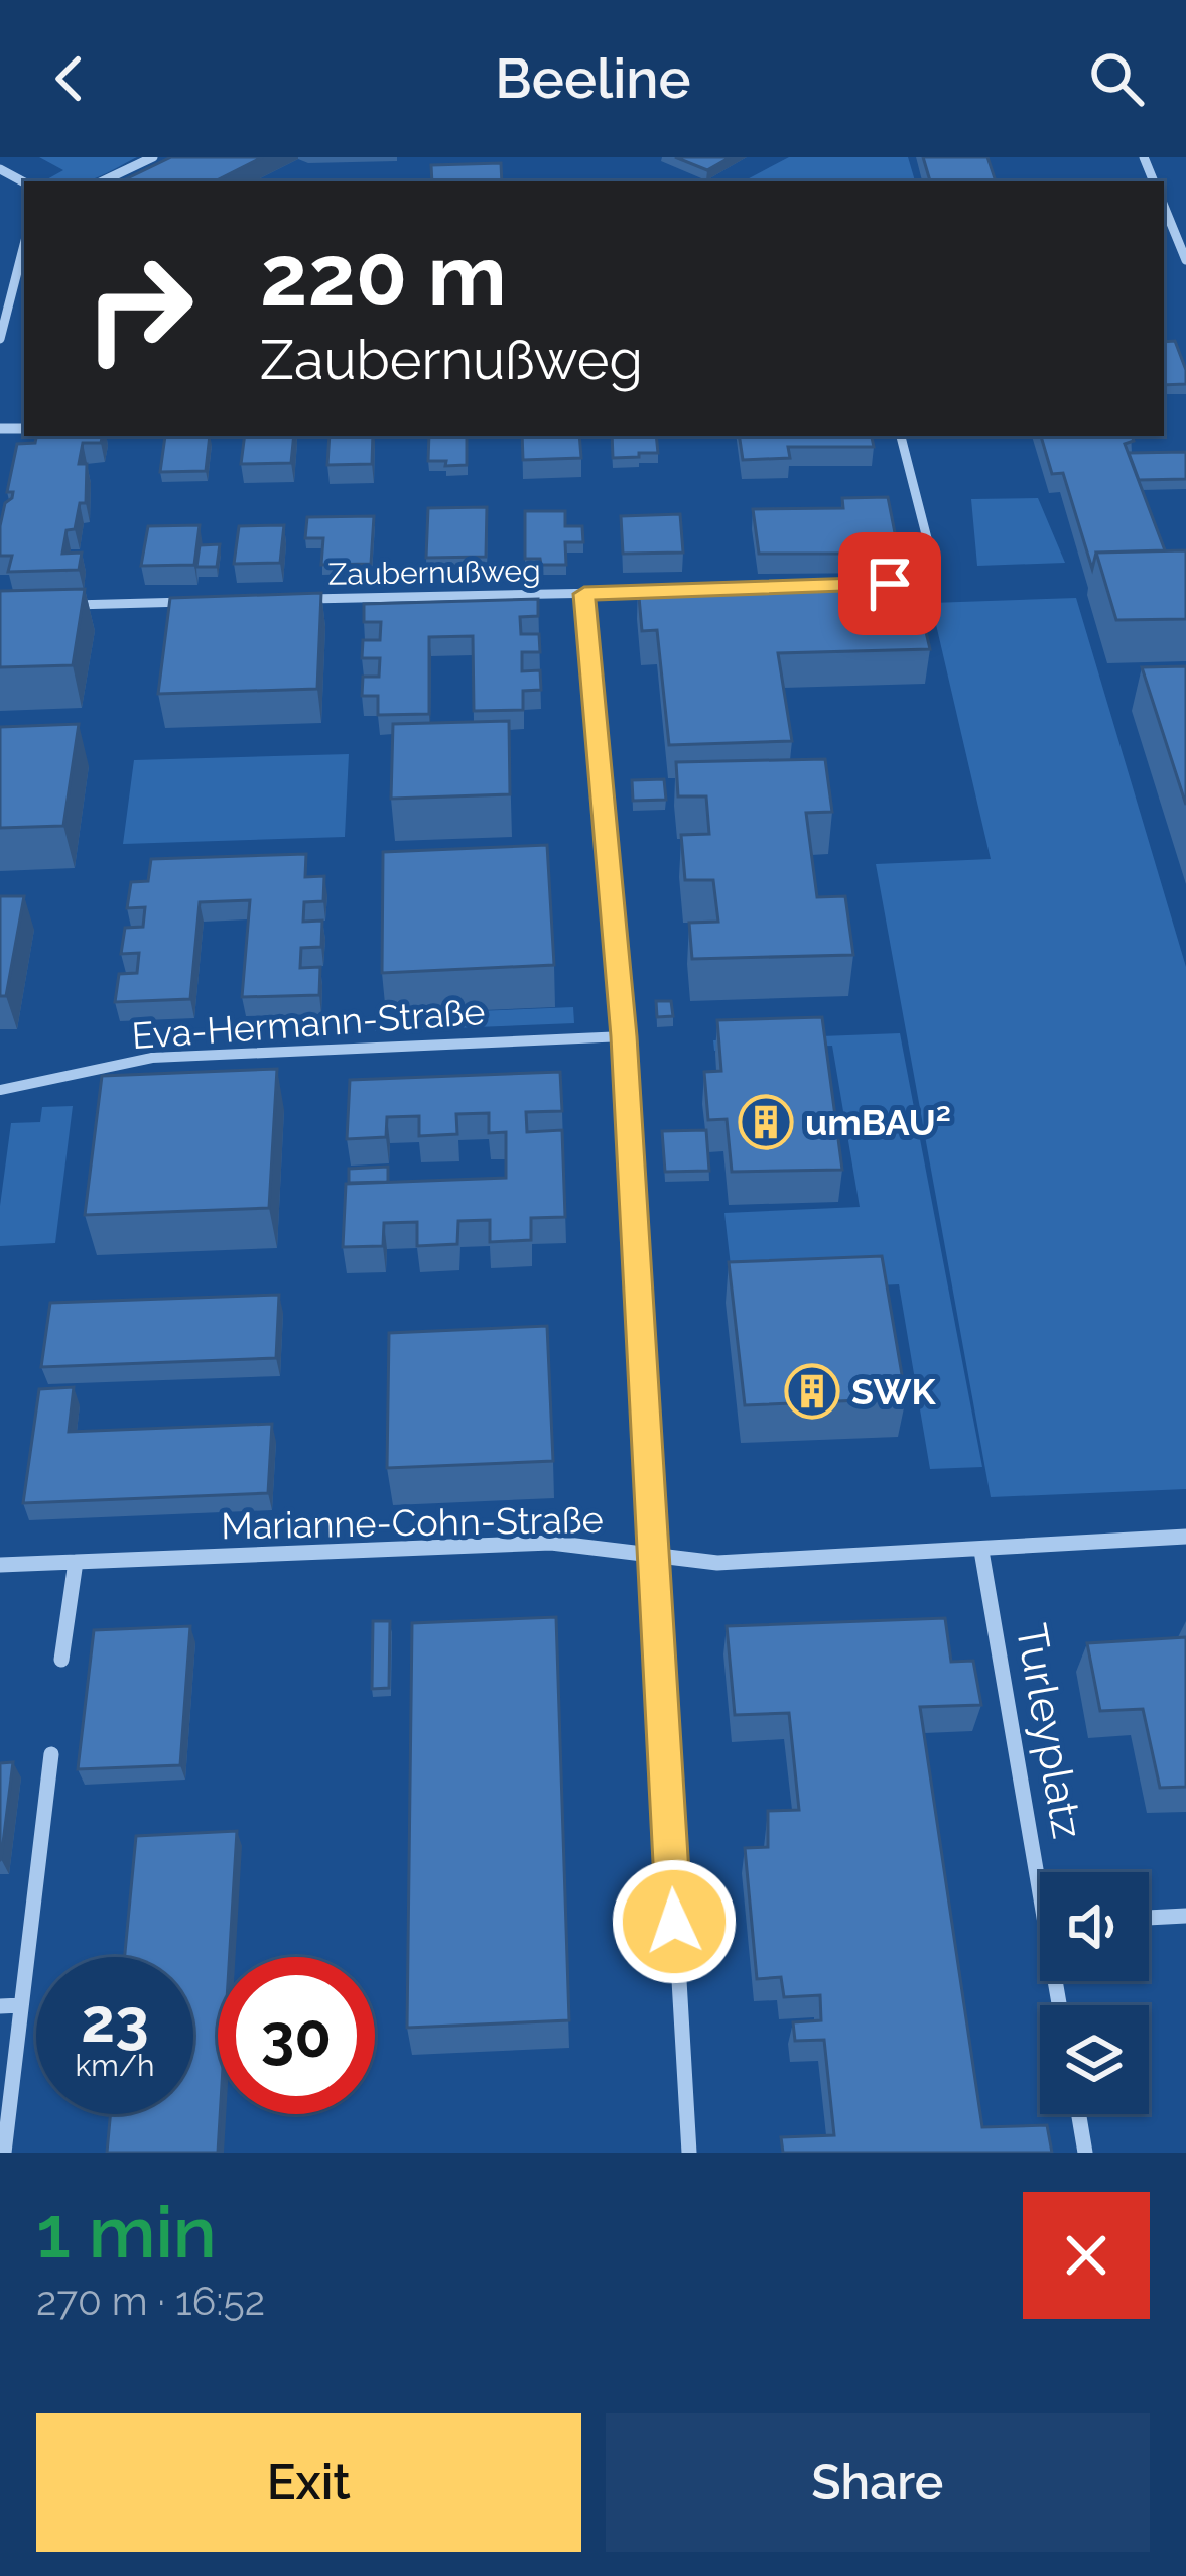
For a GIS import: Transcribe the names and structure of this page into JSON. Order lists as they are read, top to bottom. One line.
{"streets":{"street":["Zaubernußweg","Eva-Hermann-Straße","Marianne-Cohn-Straße","Turleyplatz"]},"crossings":[["Marianne-Cohn-Straße","Turleyplatz"]],"places":{"building":["umBAU²","SWK"]},"page":{"header":"Beeline","turn":["220 m","Zaubernußweg"],"speed":"23 km/h","limit":"30","heading":["1 min","270 m · 16:52"],"buttons":["Exit","Share"]}}
